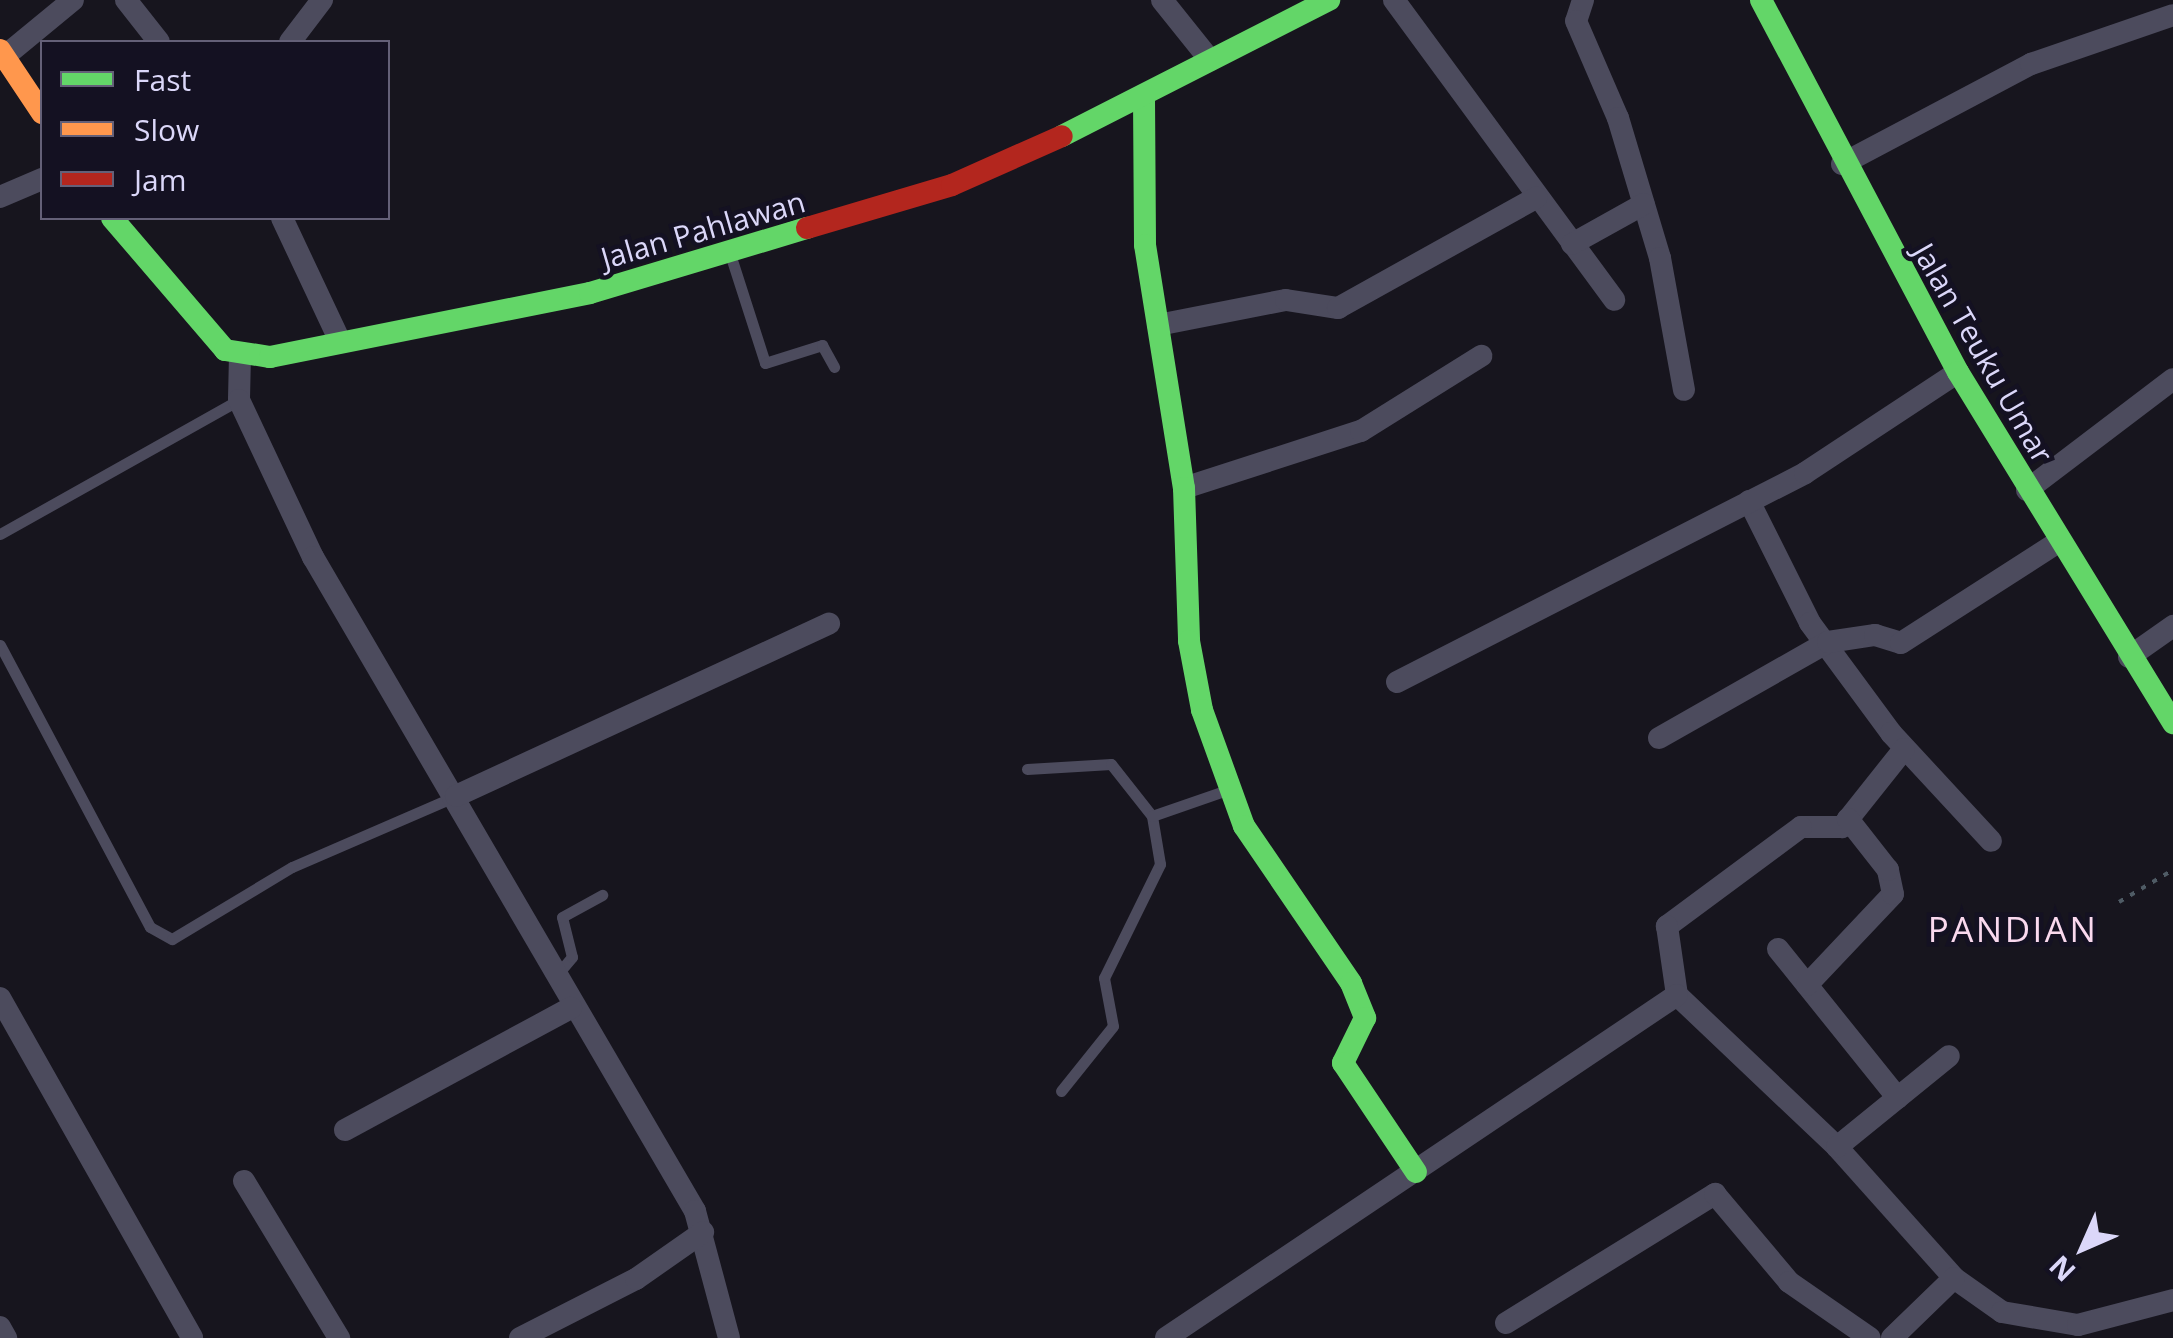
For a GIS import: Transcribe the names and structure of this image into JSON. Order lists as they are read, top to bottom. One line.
{"streets":{"main road":["Jalan Pahlawan","Jalan Teuku Umar"]},"districts":["PANDIAN"],"legend":["Fast","Slow","Jam"],"north":"bottom left"}
